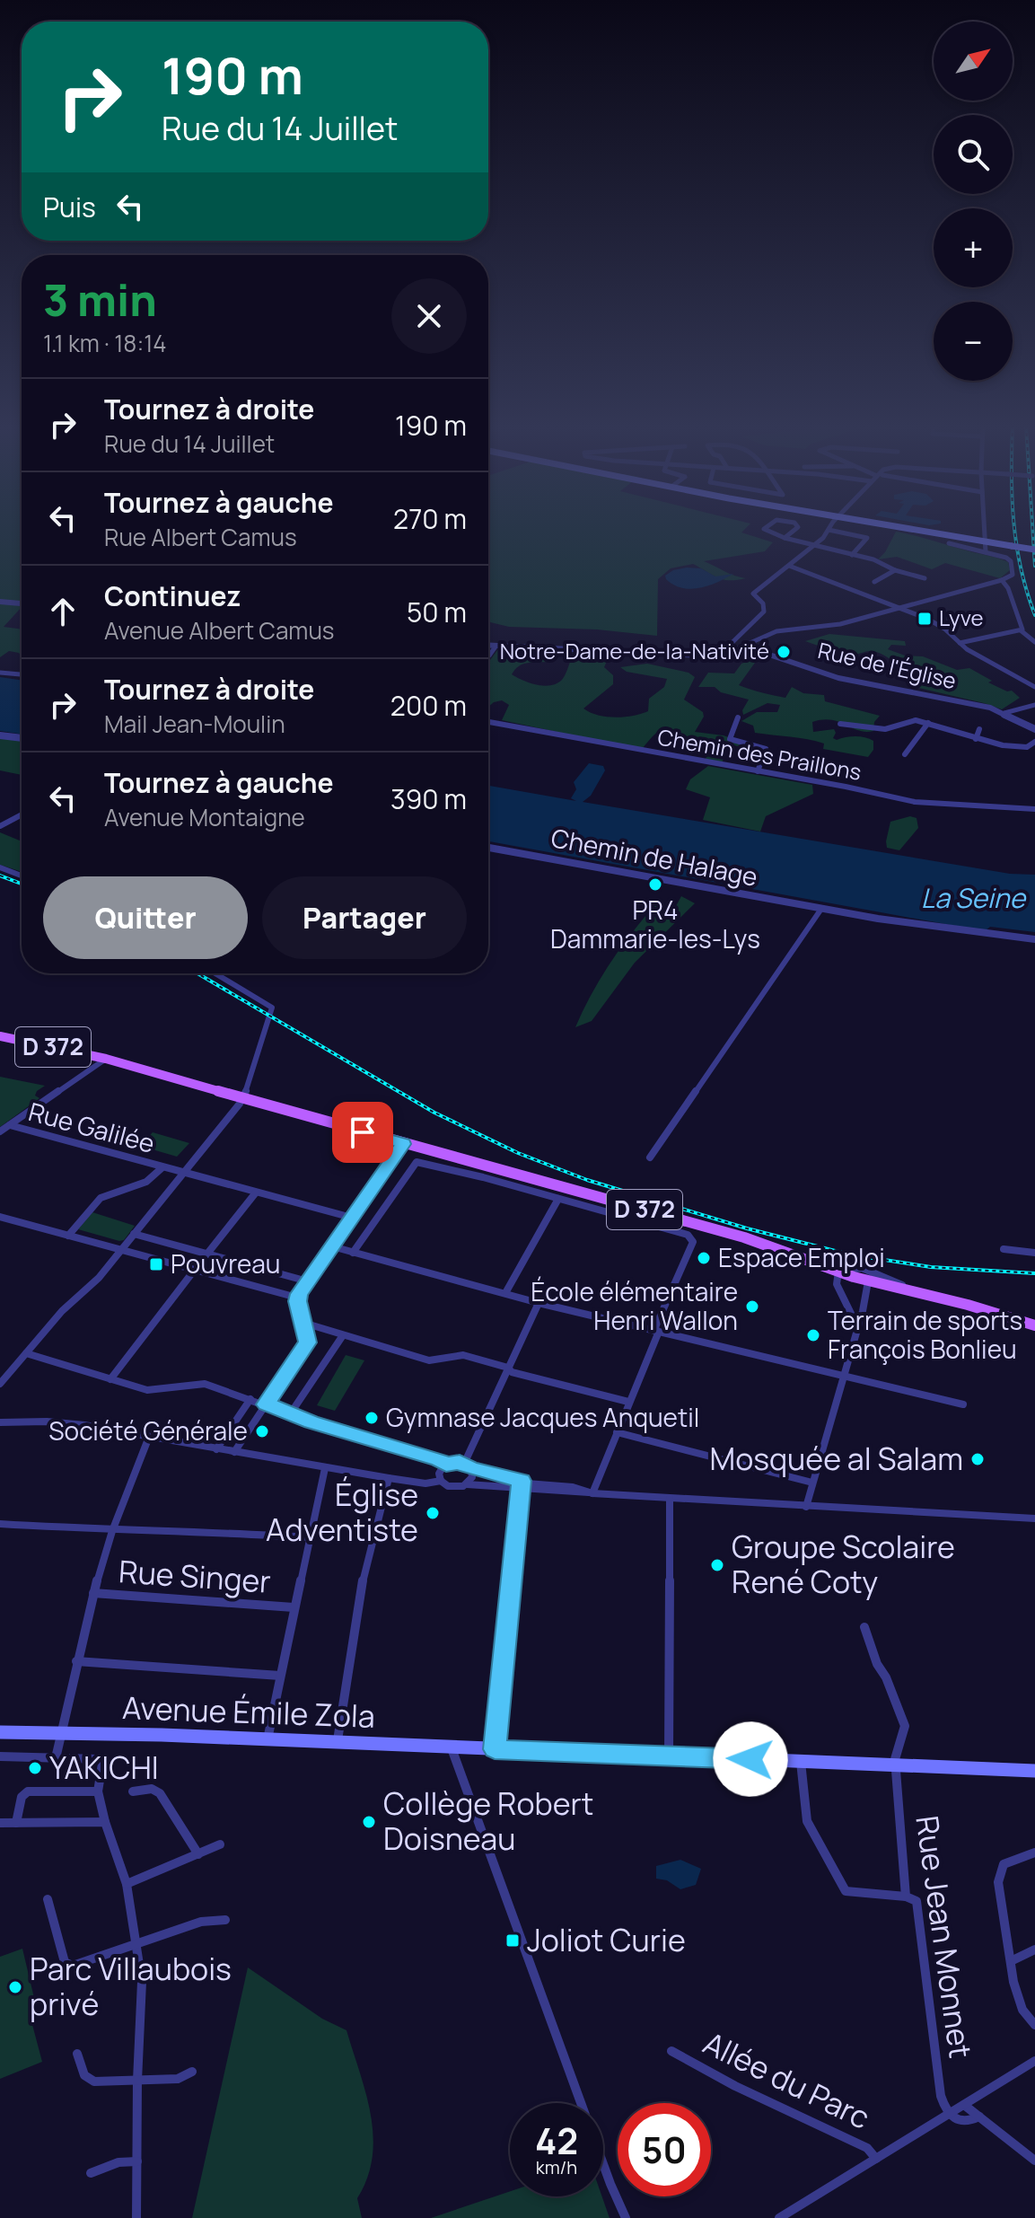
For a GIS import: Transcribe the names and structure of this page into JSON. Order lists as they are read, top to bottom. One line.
{"streets":{"main road":["D 372","Avenue Émile Zola"],"street":["Rue de l'Église","Chemin des Praillons","Chemin de Halage","Rue Galilée","Rue Singer","Rue Jean Monnet","Allée du Parc"]},"crossings":[["Avenue Émile Zola","Rue Jean Monnet"]],"water":["La Seine"],"places":{"transit":["Lyve","Pouvreau","Joliot Curie"],"other":["Notre-Dame-de-la-Nativité","PR4 Dammarie-les-Lys","Espace Emploi","École élémentaire Henri Wallon","Terrain de sports François Bonlieu","Gymnase Jacques Anquetil","Société Générale","Mosquée al Salam","Église Adventiste","Groupe Scolaire René Coty","YAKICHI","Collège Robert Doisneau","Parc Villaubois privé"]},"north":"top right","page":{"map_buttons":["+","−"],"turn":["190 m","Rue du 14 Juillet"],"then":"Puis","heading":["3 min","1.1 km · 18:14"],"list":[{"name":"Tournez à droite","note":"Rue du 14 Juillet","value":"190 m"},{"name":"Tournez à gauche","note":"Rue Albert Camus","value":"270 m"},{"name":"Continuez","note":"Avenue Albert Camus","value":"50 m"},{"name":"Tournez à droite","note":"Mail Jean-Moulin","value":"200 m"},{"name":"Tournez à gauche","note":"Avenue Montaigne","value":"390 m"}],"buttons":["Quitter","Partager"],"speed":"42 km/h","limit":"50"}}
